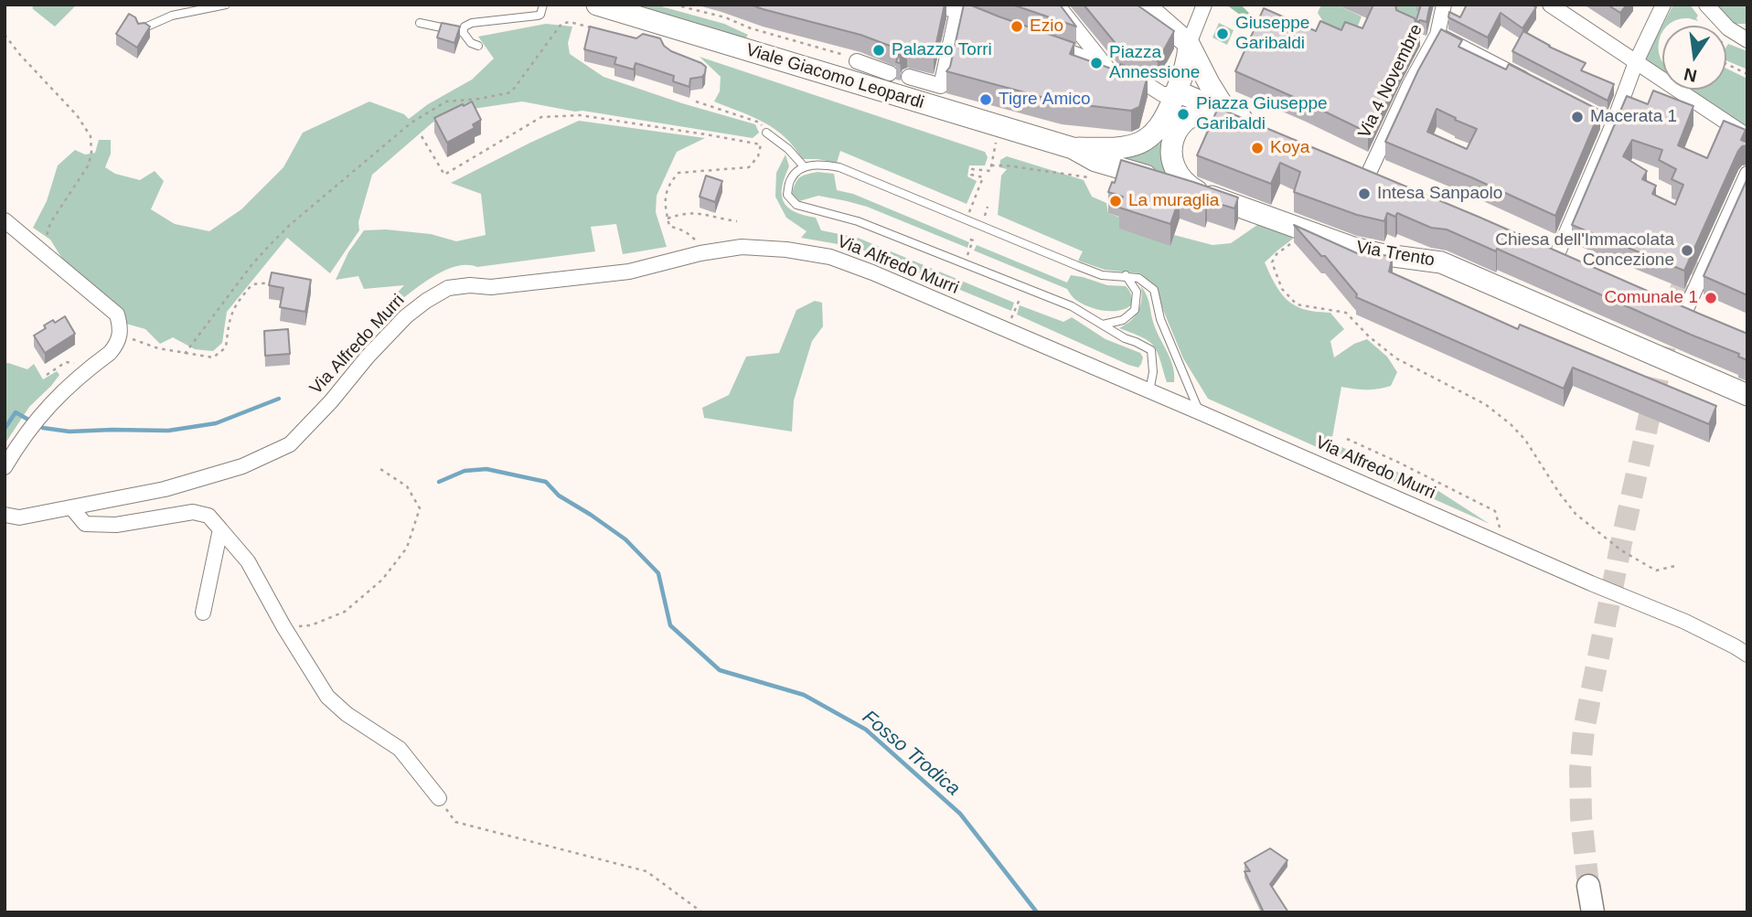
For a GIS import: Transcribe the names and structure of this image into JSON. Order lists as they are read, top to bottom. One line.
{"streets":{"main road":["Viale Giacomo Leopardi","Via Trento"],"street":["Via 4 Novembre","Via Alfredo Murri"]},"crossings":[["Viale Giacomo Leopardi","Via Trento"]],"water":["Fosso Trodica"],"places":["Ezio","Giuseppe Garibaldi","Palazzo Torri","Piazza Annessione","Tigre Amico","Piazza Giuseppe Garibaldi","Macerata 1","Koya","Intesa Sanpaolo","La muraglia","Chiesa dell'Immacolata Concezione","Comunale 1"],"north":"bottom"}
